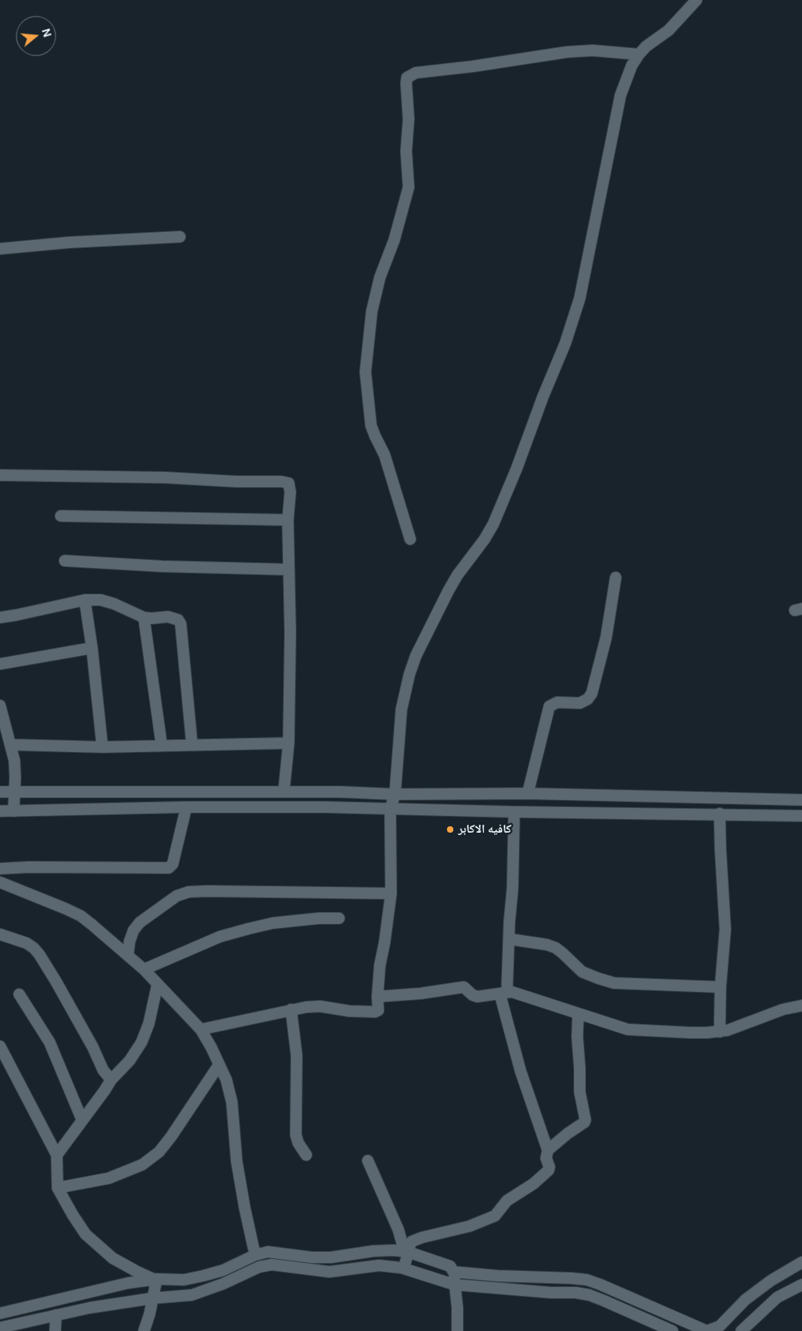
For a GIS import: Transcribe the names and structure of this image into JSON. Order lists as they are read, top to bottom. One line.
{"places":["كافيه الاكابر"],"north":"right"}
